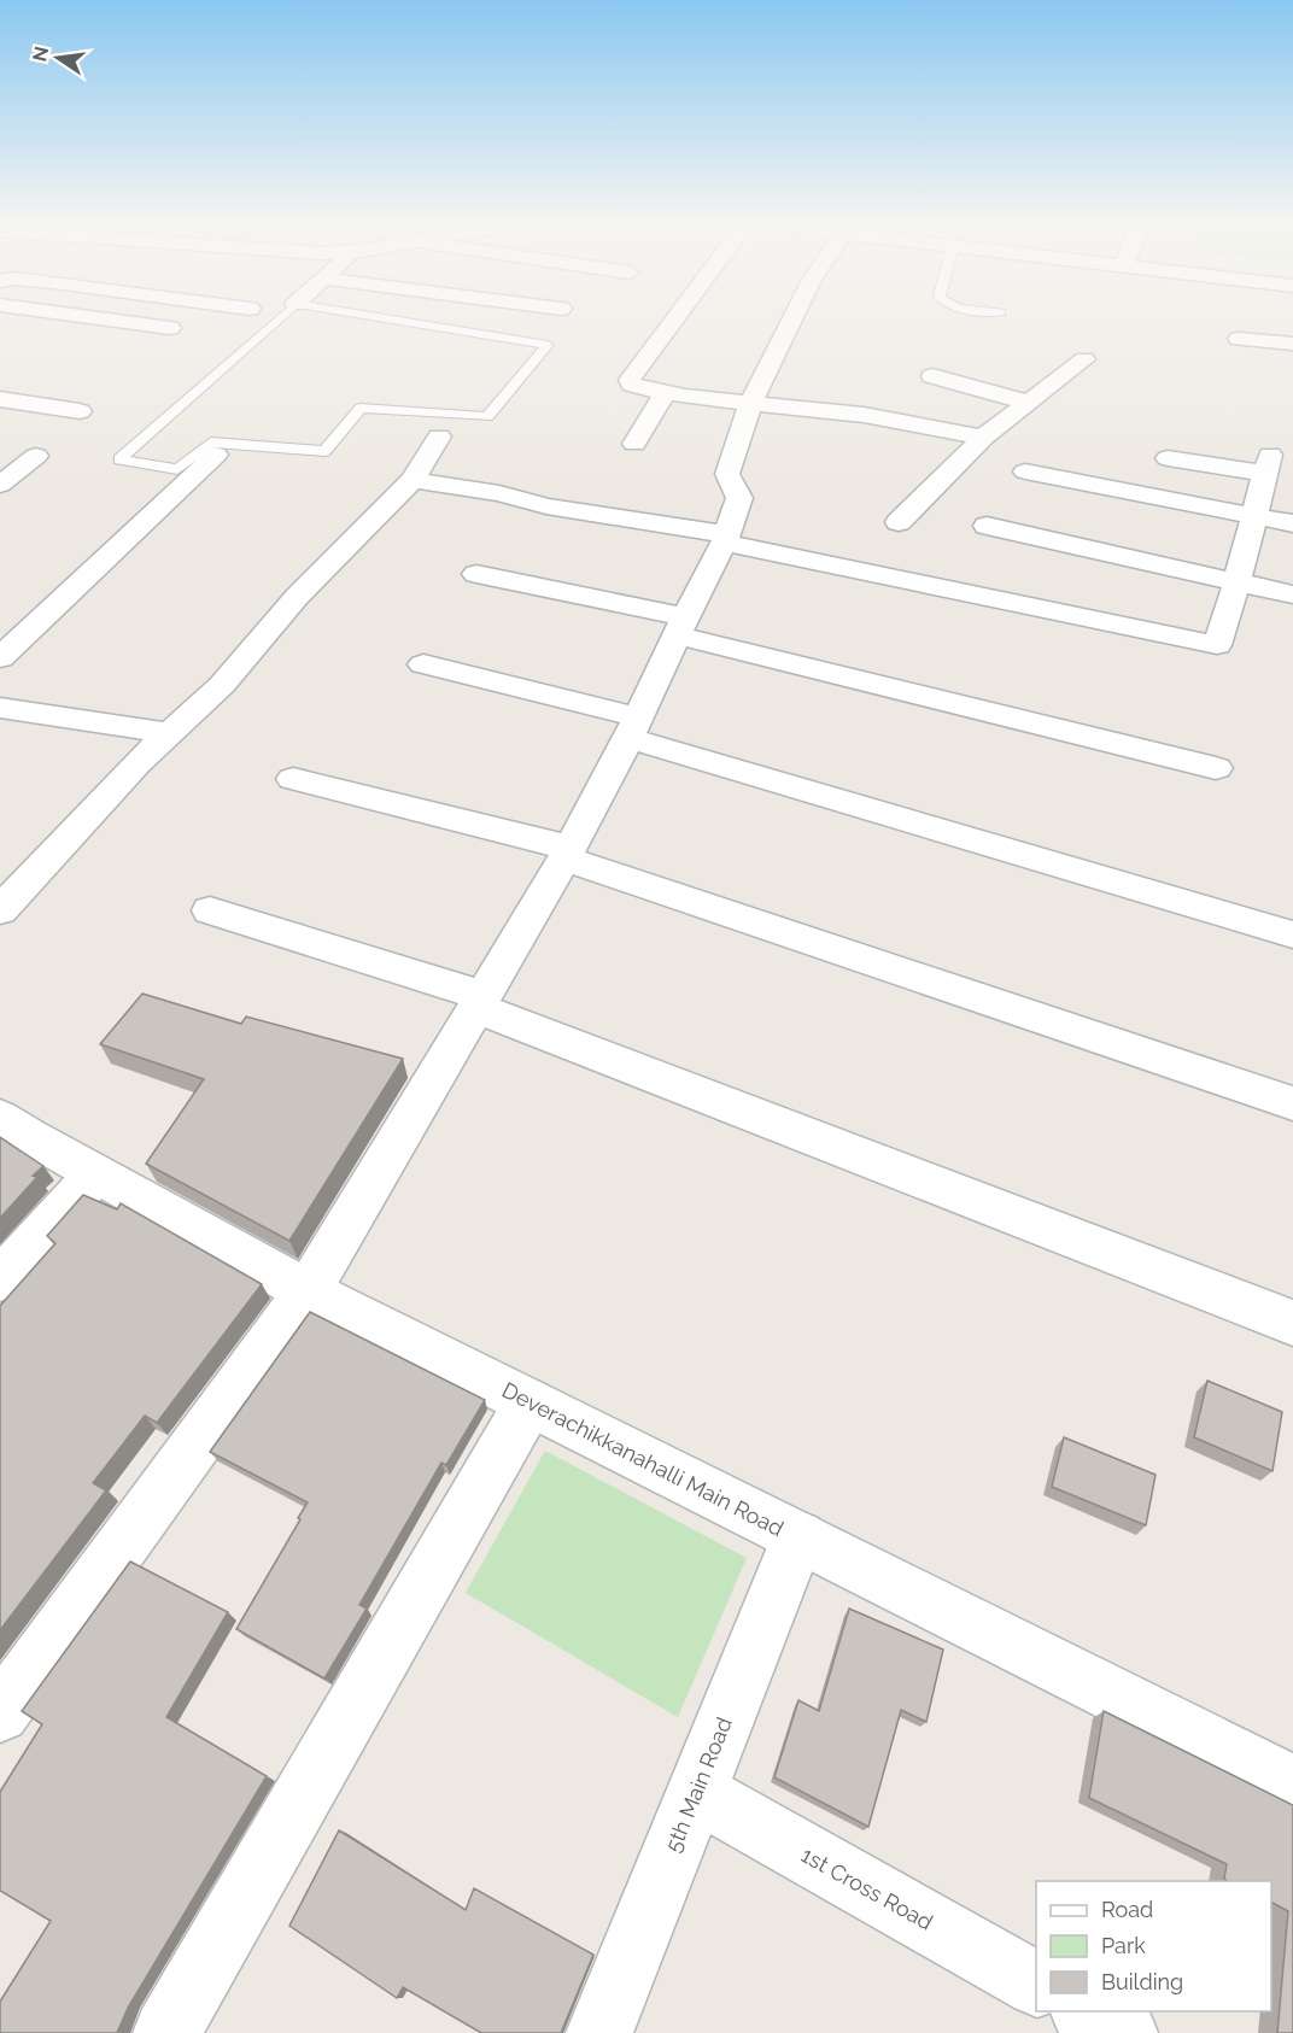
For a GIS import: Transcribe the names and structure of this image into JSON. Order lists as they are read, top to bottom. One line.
{"streets":{"street":["Deverachikkanahalli Main Road","5th Main Road","1st Cross Road"]},"crossings":[["Deverachikkanahalli Main Road","5th Main Road"],["5th Main Road","1st Cross Road"]],"legend":["Road","Park","Building"],"north":"left"}
